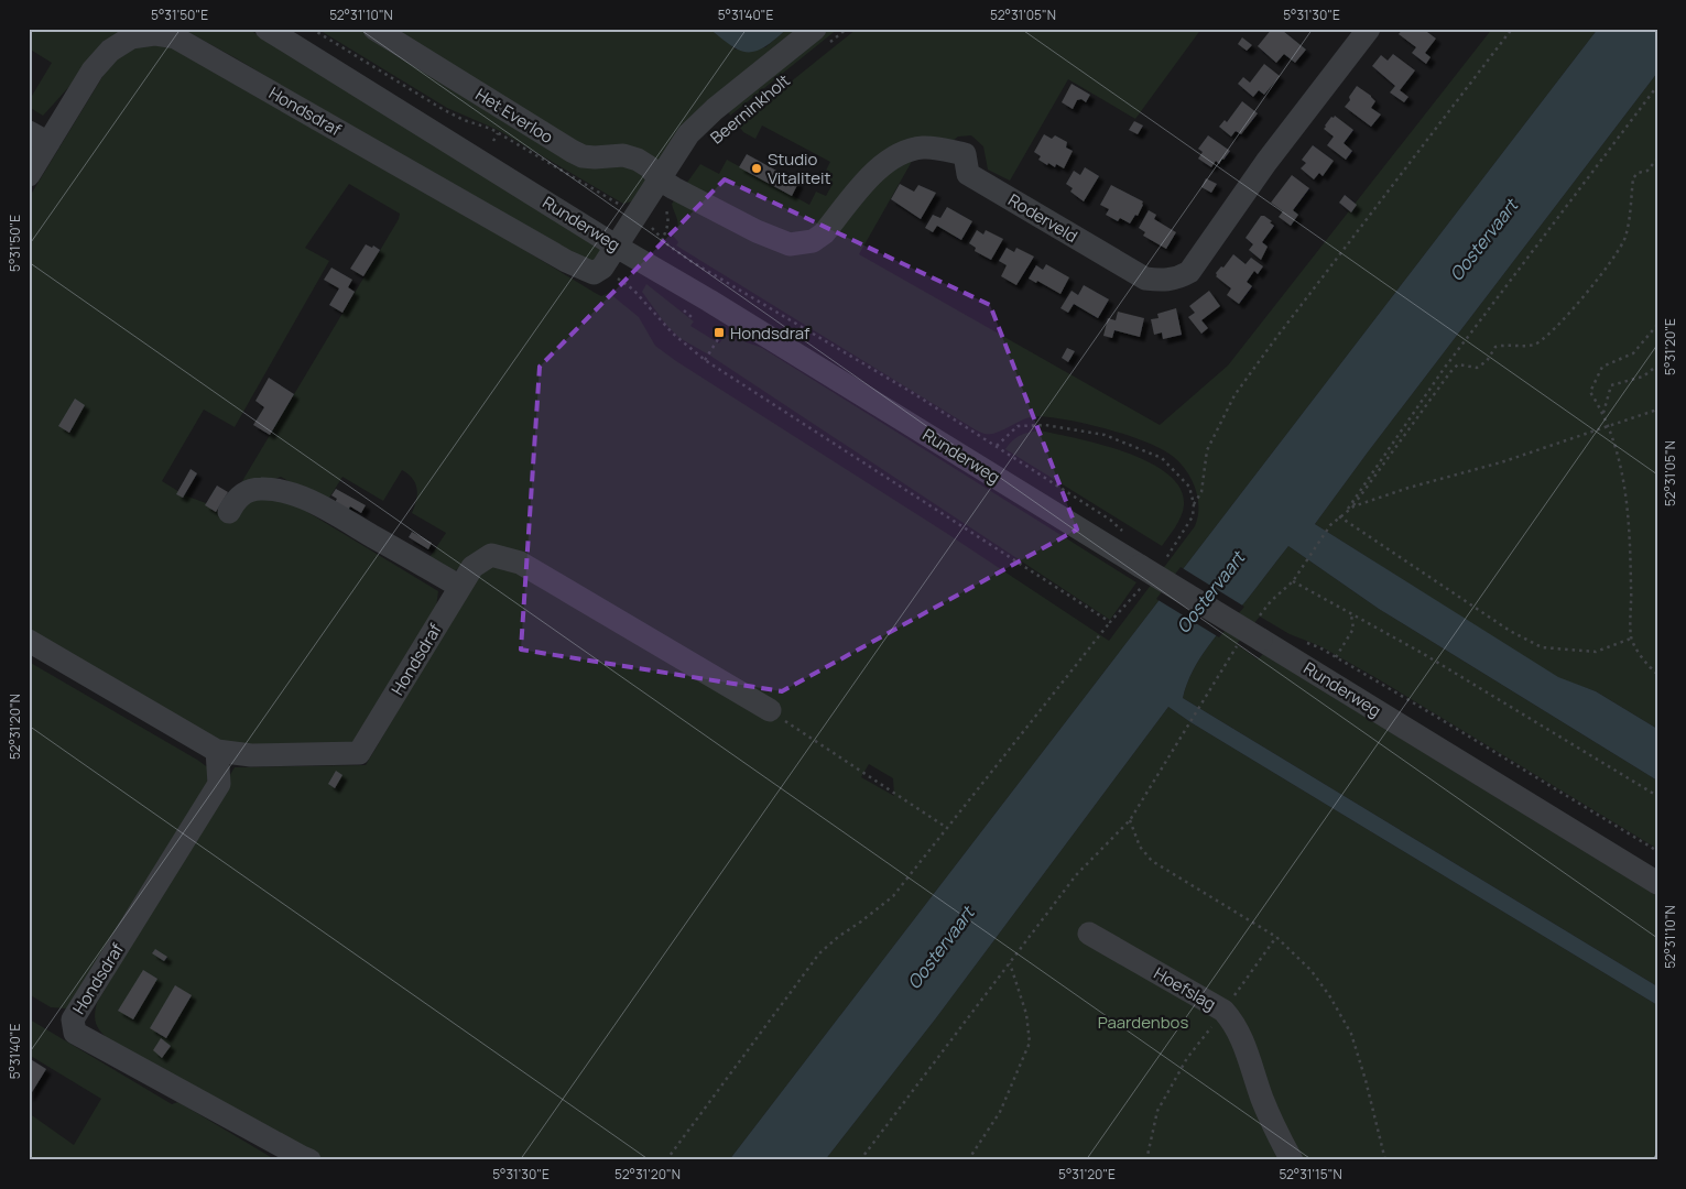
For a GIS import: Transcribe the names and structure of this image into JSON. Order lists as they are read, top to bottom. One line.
{"streets":{"street":["Beerninkholt","Hondsdraf","Het Everloo","Roderveld","Runderweg","Hoefslag"]},"crossings":[["Beerninkholt","Hondsdraf"],["Beerninkholt","Het Everloo"],["Beerninkholt","Roderveld"],["Beerninkholt","Runderweg"],["Hondsdraf","Runderweg"],["Het Everloo","Roderveld"]],"water":["Oostervaart"],"parks":["Paardenbos"],"places":{"other":["Studio Vitaliteit"],"transit":["Hondsdraf"]},"coordinates":["5°31'50\"E","52°31'10\"N","5°31'40\"E","52°31'05\"N","5°31'30\"E","5°31'20\"E","52°31'20\"N","52°31'15\"N"]}
